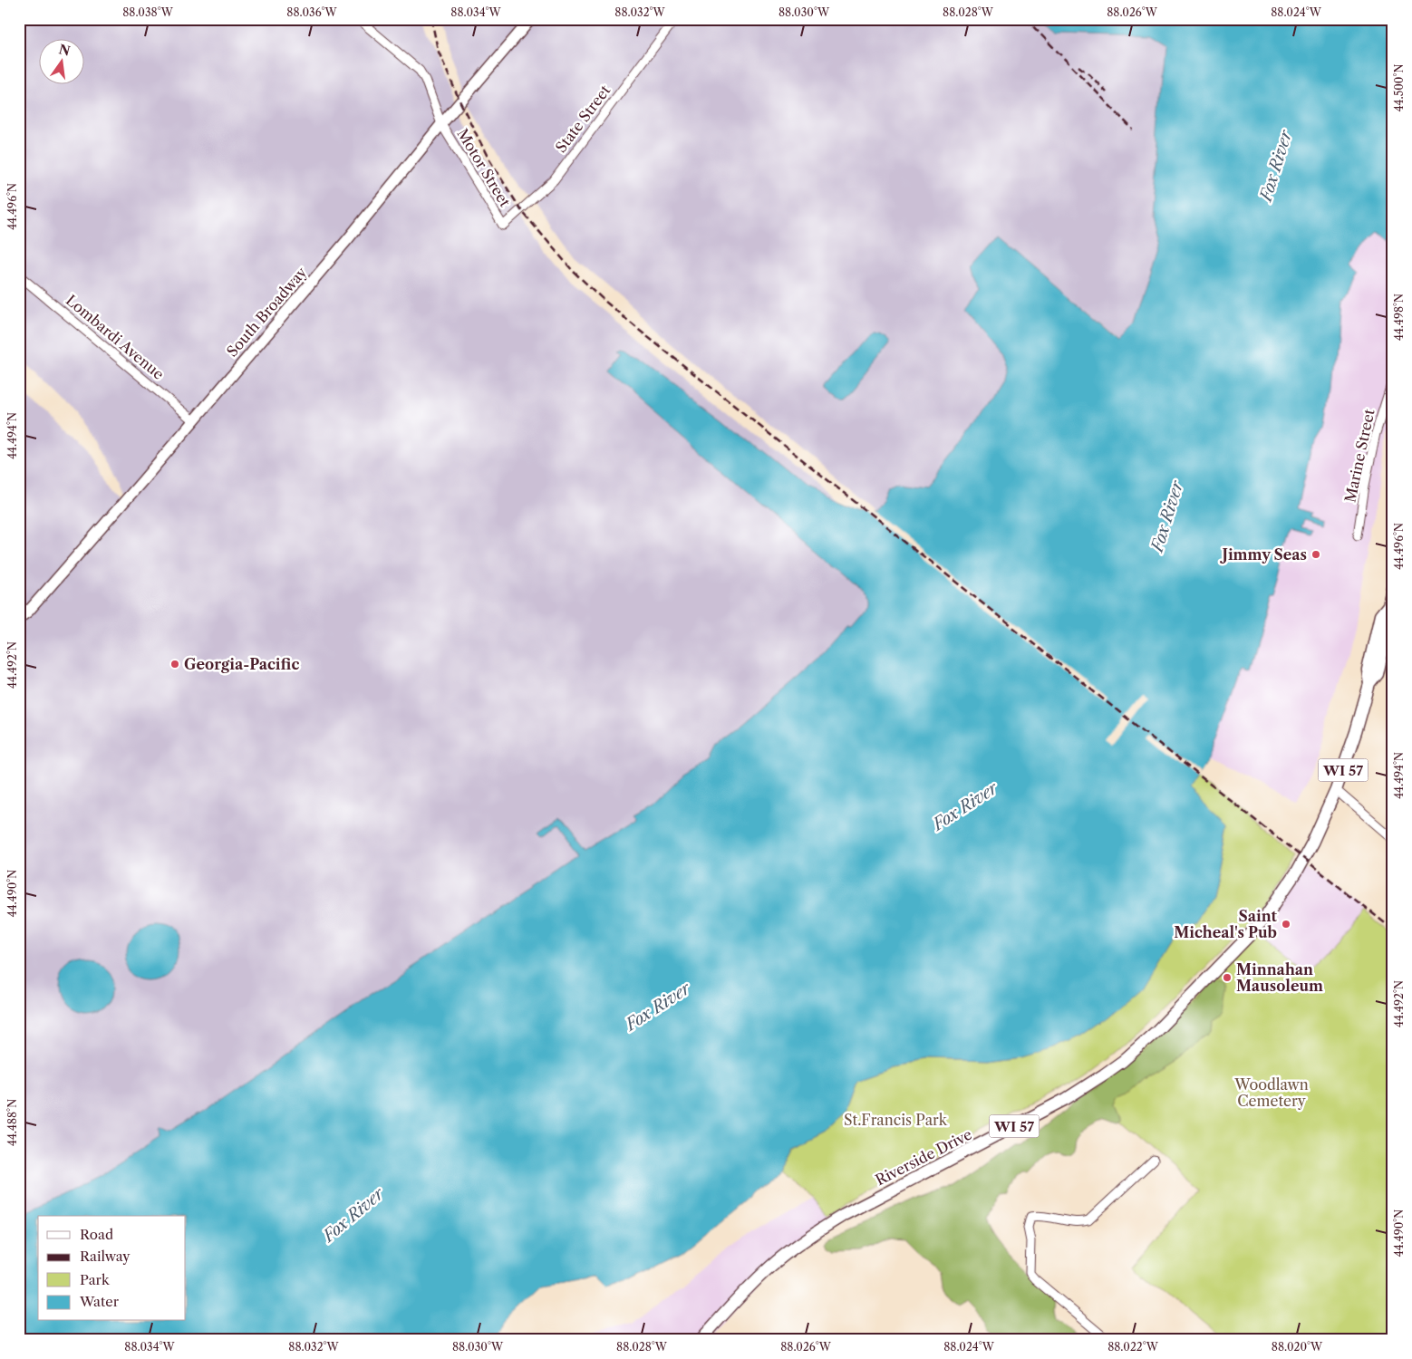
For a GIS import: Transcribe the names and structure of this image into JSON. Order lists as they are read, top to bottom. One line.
{"streets":{"main road":["WI 57","Riverside Drive"],"street":["State Street","Motor Street","South Broadway","Lombardi Avenue","Marine Street"]},"crossings":[["State Street","Motor Street"],["Motor Street","South Broadway"],["South Broadway","Lombardi Avenue"],["WI 57","Riverside Drive"]],"water":["Fox River"],"parks":["Woodlawn Cemetery","St.Francis Park"],"places":["Jimmy Seas","Georgia-Pacific","Saint Micheal's Pub","Minnahan Mausoleum"],"legend":["Road","Railway","Park","Water"],"north":"top","coordinates":["88.038°W","88.036°W","88.034°W","88.032°W","88.030°W","88.028°W","88.026°W","88.024°W","44.500°N","44.496°N","44.498°N","44.494°N","44.492°N","44.490°N","44.488°N","88.022°W","88.020°W"]}
